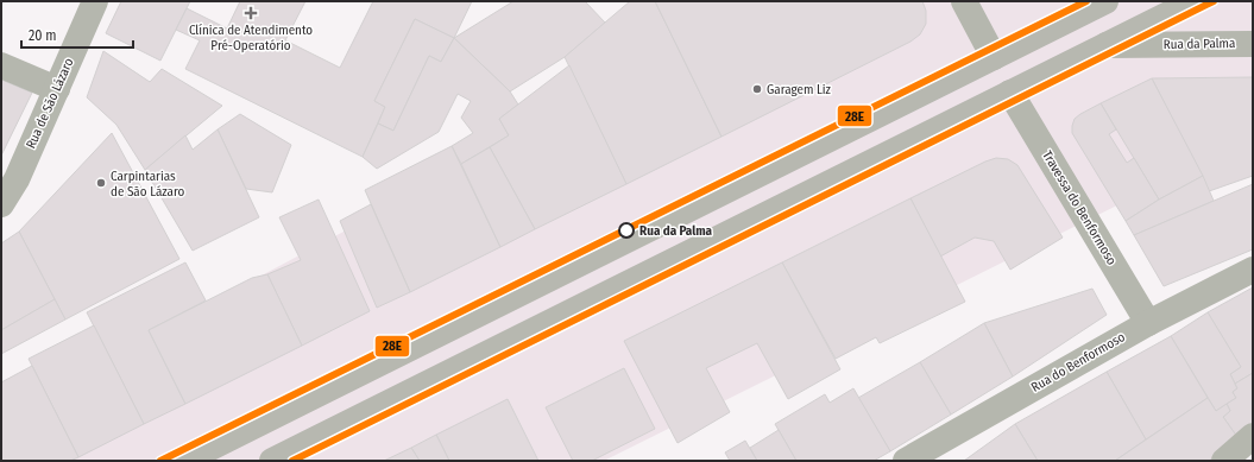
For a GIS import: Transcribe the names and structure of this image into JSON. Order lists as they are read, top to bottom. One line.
{"streets":{"main road":["Rua da Palma"],"street":["Rua de São Lázaro","Travessa do Benformoso","Rua do Benformoso"]},"crossings":[["Rua da Palma","Travessa do Benformoso"],["Travessa do Benformoso","Rua do Benformoso"]],"places":{"health":["Clínica de Atendimento Pré-Operatório"],"other":["Garagem Liz","Carpintarias de São Lázaro","Rua da Palma"]},"lines":["transit line 28E"],"scale_bar":"20 m"}
